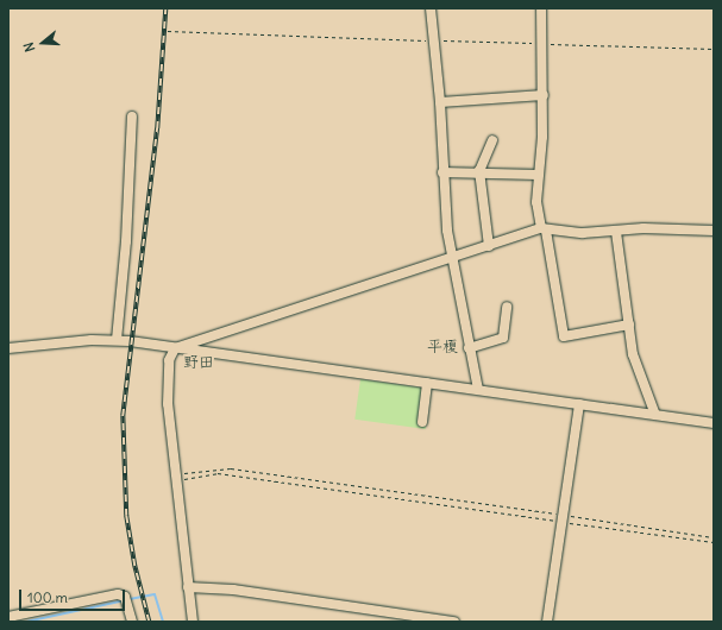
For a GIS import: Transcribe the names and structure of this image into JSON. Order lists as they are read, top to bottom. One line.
{"districts":["平榎","野田"],"scale_bar":"100 m","north":"left"}
